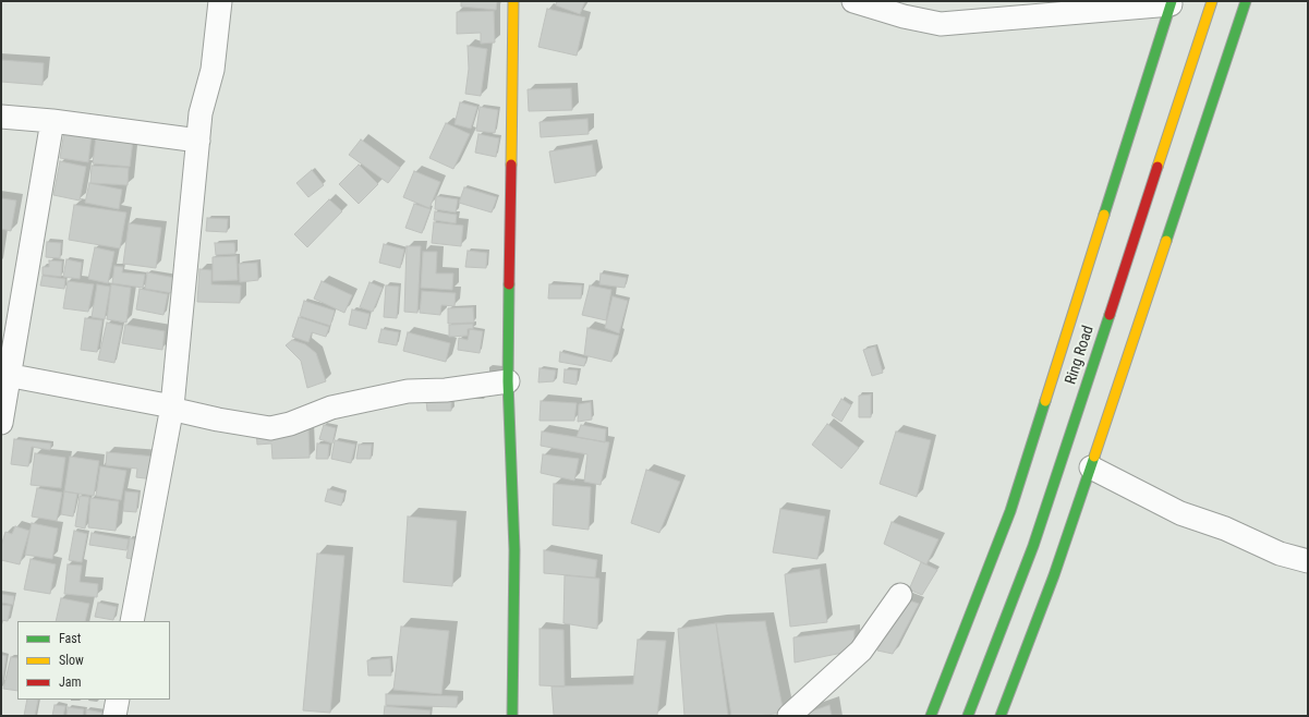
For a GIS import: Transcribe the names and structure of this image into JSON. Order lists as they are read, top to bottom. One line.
{"streets":{"main road":["Ring Road"]},"legend":["Fast","Slow","Jam"]}
